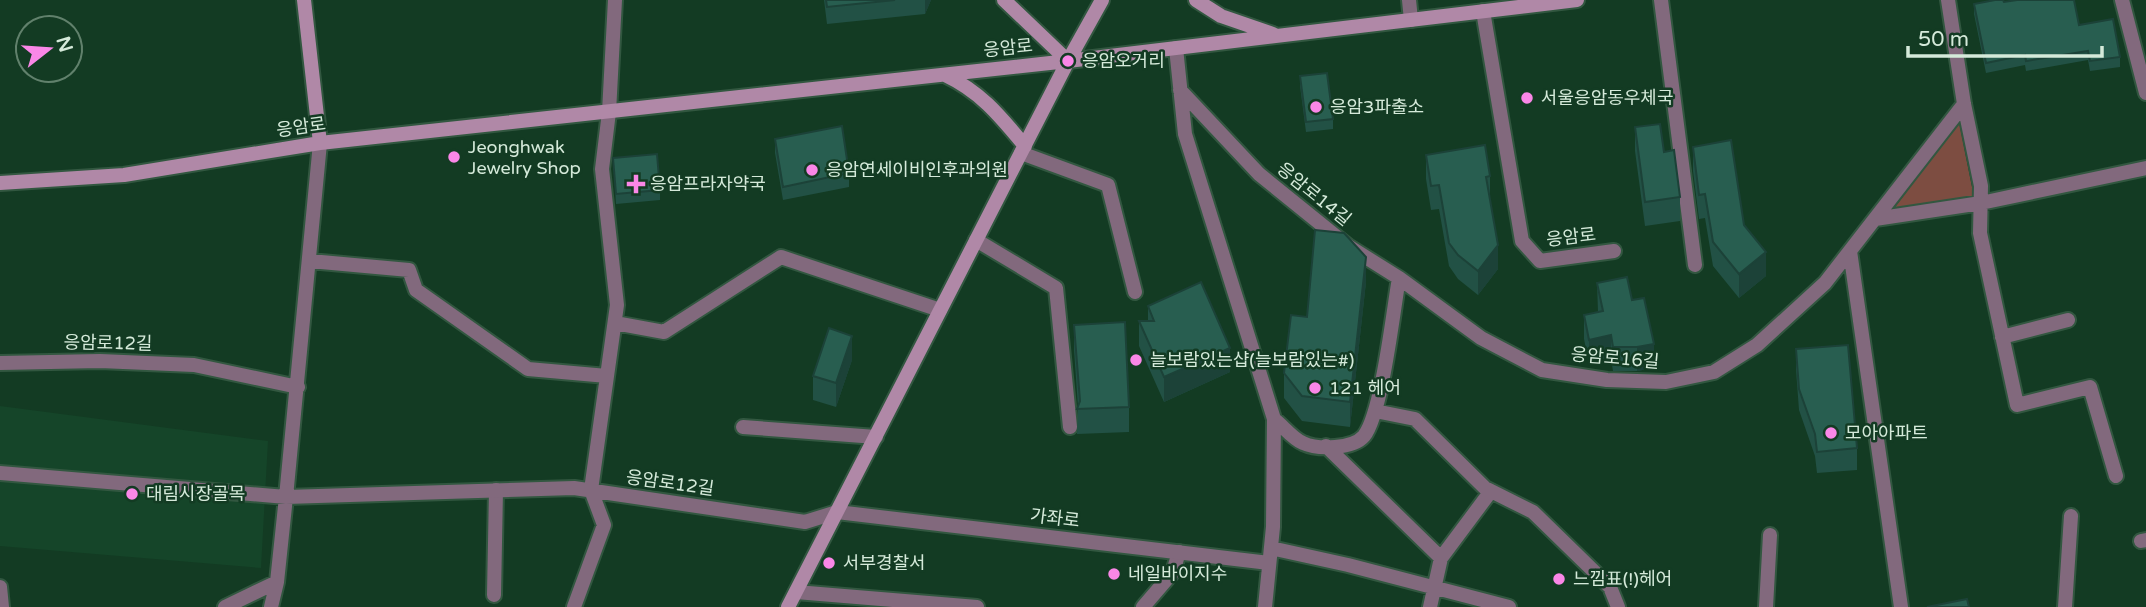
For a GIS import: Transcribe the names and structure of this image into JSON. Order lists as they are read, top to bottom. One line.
{"streets":{"main road":["응암로"],"street":["응암로14길","응암로12길","응암로16길","가좌로"]},"crossings":[["응암로14길","응암로16길"],["응암로12길","가좌로"]],"places":{"other":["응암오거리","서울응암동우체국","응암3파출소","Jeonghwak Jewelry Shop","응암연세이비인후과의원","늘보람있는샵(늘보람있는#)","121 헤어","모아아파트","대림시장골목","서부경찰서","네일바이지수","느낌표(!)헤어"],"health":["응암프라자약국"]},"scale_bar":"50 m","north":"right"}
